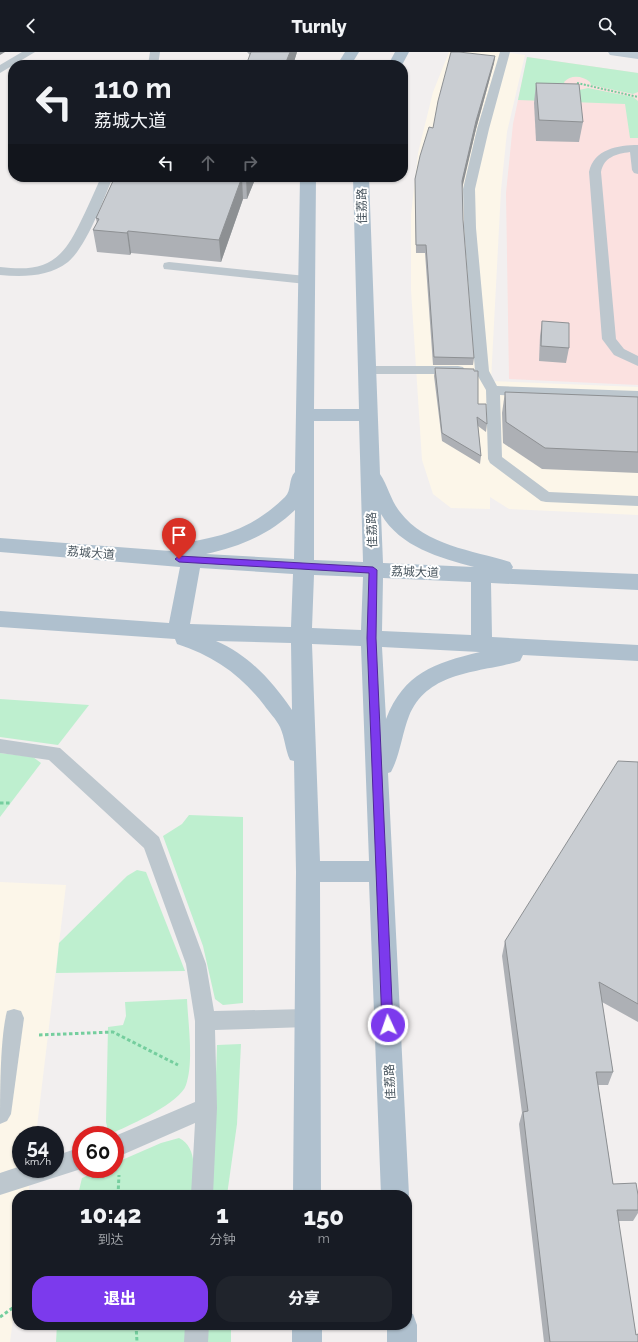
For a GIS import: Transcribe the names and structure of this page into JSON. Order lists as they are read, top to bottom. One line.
{"streets":{"main road":["佳荔路","荔城大道"]},"crossings":[["佳荔路","荔城大道"]],"page":{"header":"Turnly","turn":["110 m","荔城大道"],"speed":"54 km/h","limit":"60","eta":["10:42","到达","1","分钟","150","m"],"buttons":["退出","分享"]}}
